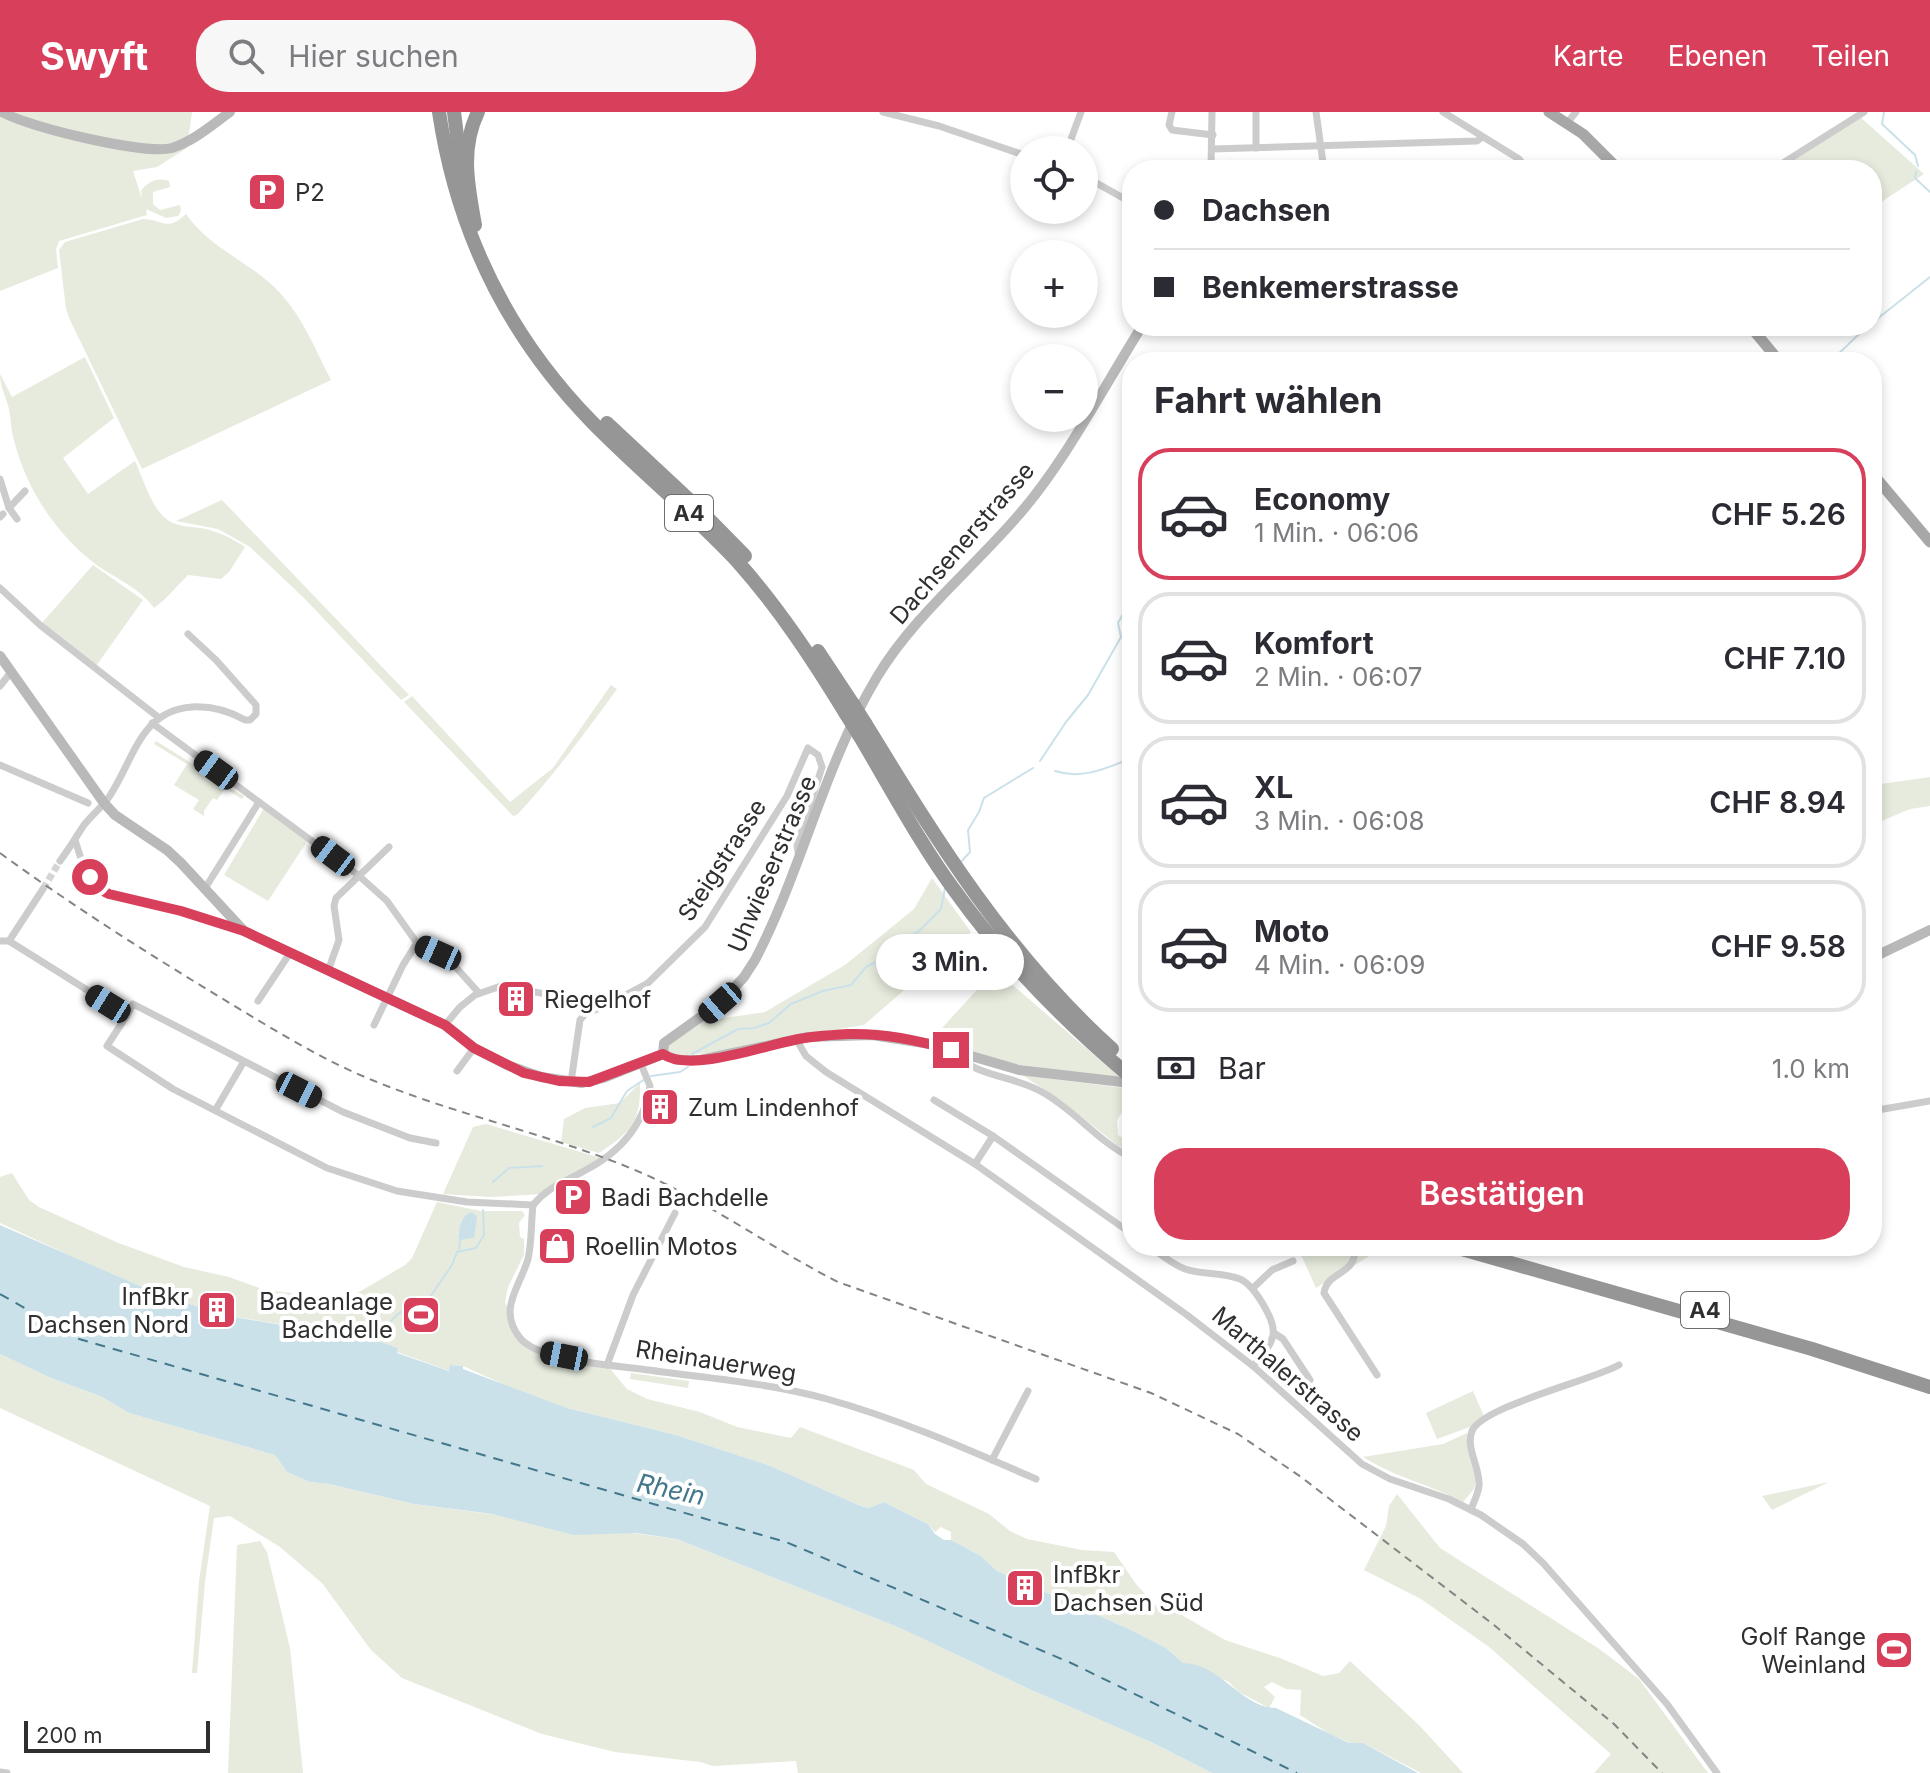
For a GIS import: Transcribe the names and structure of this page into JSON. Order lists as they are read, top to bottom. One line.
{"streets":{"highway":["A4"],"street":["Dachsenerstrasse","Steigstrasse","Uhwieserstrasse","Rheinauerweg","Marthalerstrasse"]},"crossings":[["A4","Dachsenerstrasse"],["A4","Uhwieserstrasse"],["Dachsenerstrasse","Uhwieserstrasse"],["Steigstrasse","Uhwieserstrasse"]],"water":["Rhein"],"places":{"parking":["P2","Badi Bachdelle"],"building":["Riegelhof","Zum Lindenhof","InfBkr Dachsen Nord","InfBkr Dachsen Süd"],"shop":["Roellin Motos"],"sports":["Badeanlage Bachdelle","Golf Range Weinland"]},"scale_bar":"200 m","page":{"header":"Swyft","search":"Hier suchen","nav":["Karte","Ebenen","Teilen"],"map_buttons":["+","−"],"banner":["Dachsen","Benkemerstrasse"],"heading":"Fahrt wählen","list":[{"name":"Economy","note":"1 Min. · 06:06","value":"CHF 5.26"},{"name":"Komfort","note":"2 Min. · 06:07","value":"CHF 7.10"},{"name":"XL","note":"3 Min. · 06:08","value":"CHF 8.94"},{"name":"Moto","note":"4 Min. · 06:09","value":"CHF 9.58"}],"bubble":"3 Min.","pay":["Bar","1.0 km"],"buttons":"Bestätigen","scale":"200 m"}}
